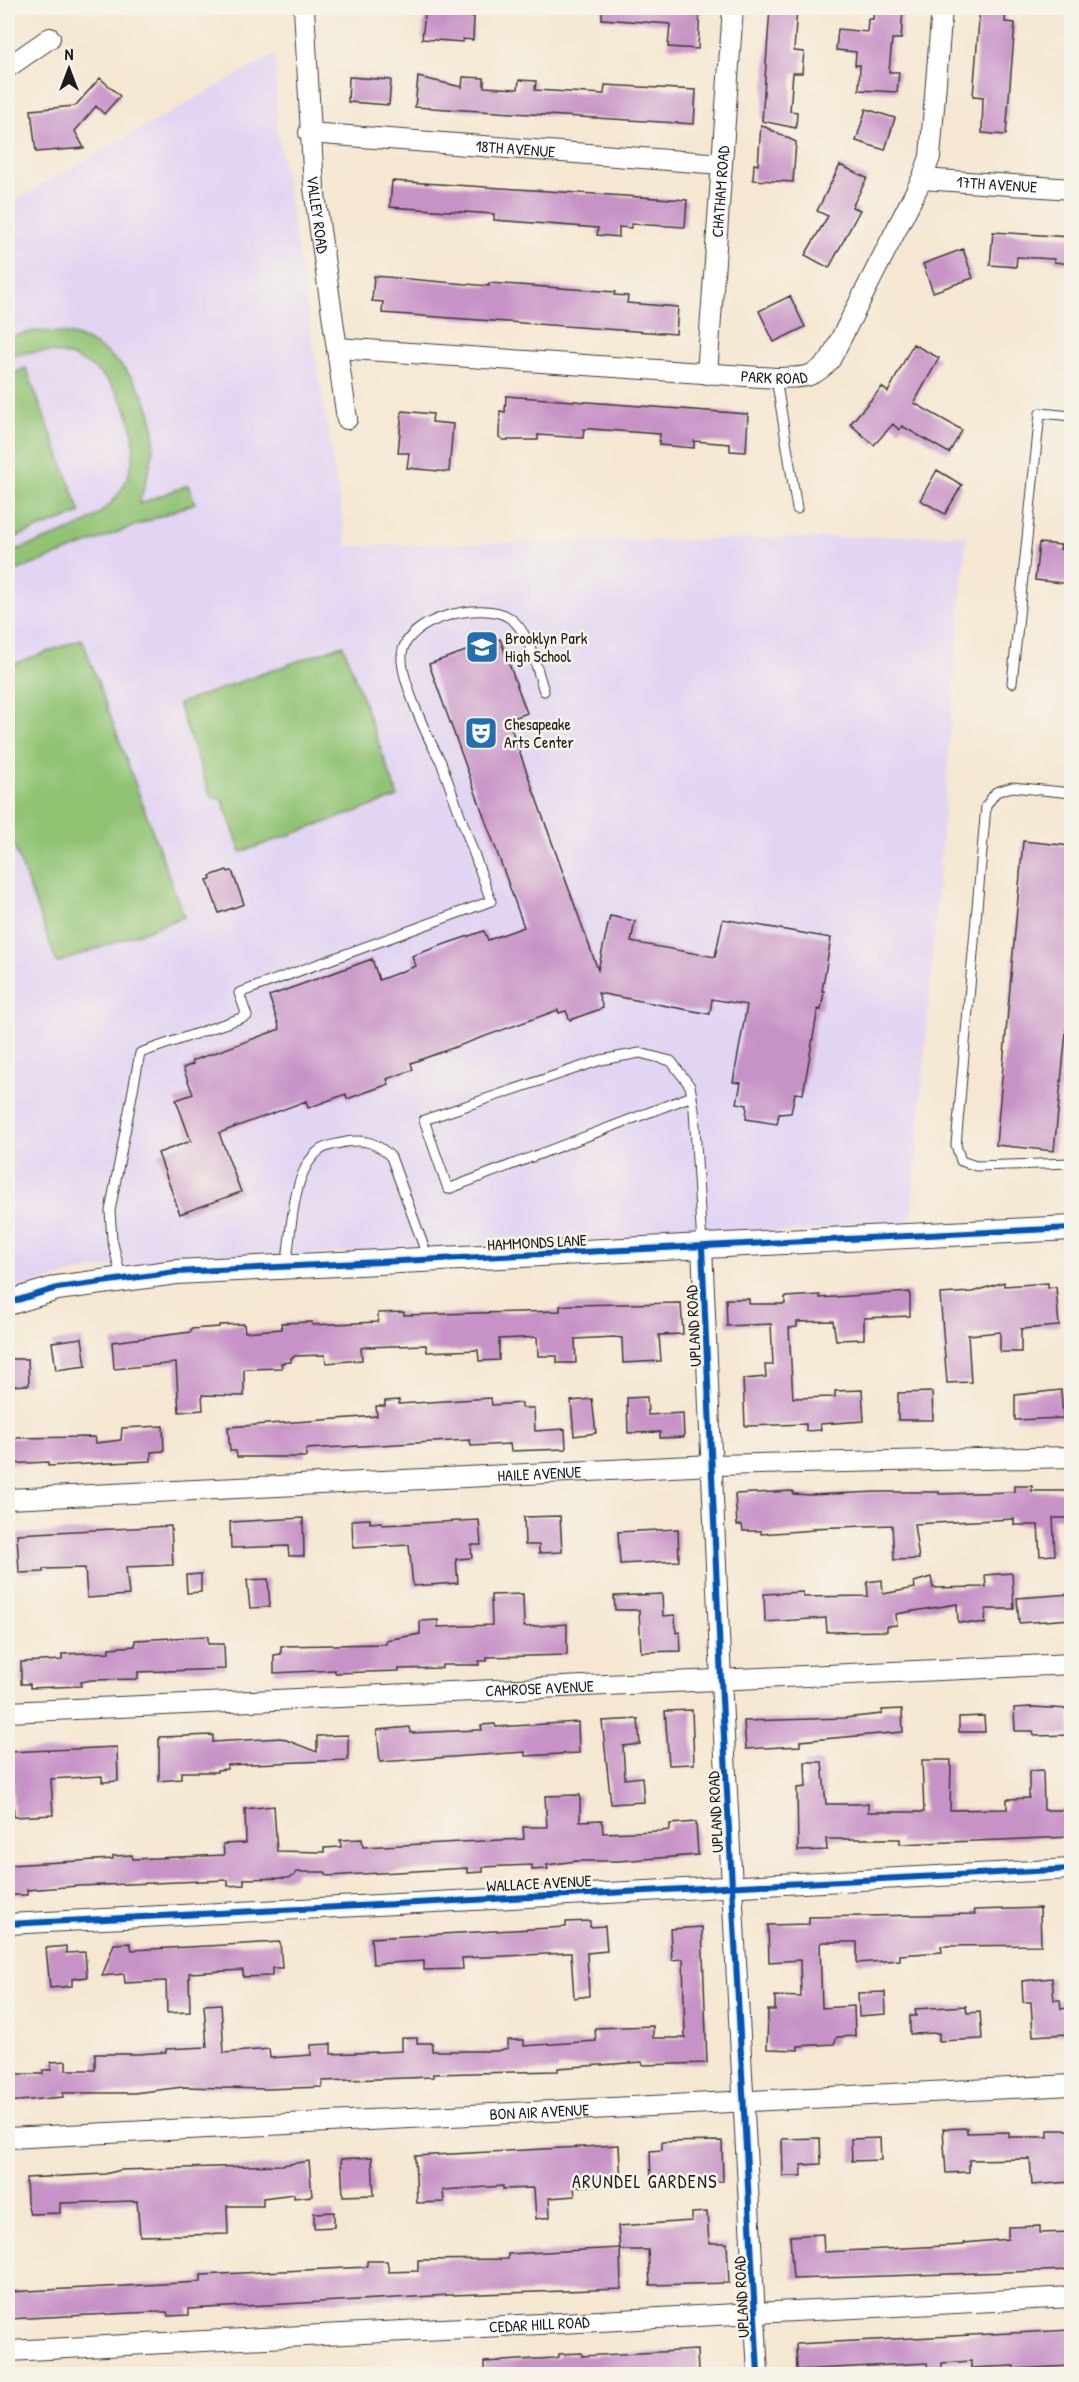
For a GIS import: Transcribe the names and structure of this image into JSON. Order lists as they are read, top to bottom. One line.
{"streets":{"street":["18TH AVENUE","17TH AVENUE","CHATHAM ROAD","VALLEY ROAD","PARK ROAD","HAMMONDS LANE","UPLAND ROAD","HAILE AVENUE","CAMROSE AVENUE","WALLACE AVENUE","BON AIR AVENUE","CEDAR HILL ROAD"]},"crossings":[["18TH AVENUE","CHATHAM ROAD"],["18TH AVENUE","VALLEY ROAD"],["17TH AVENUE","PARK ROAD"],["CHATHAM ROAD","PARK ROAD"],["VALLEY ROAD","PARK ROAD"],["HAMMONDS LANE","UPLAND ROAD"],["UPLAND ROAD","HAILE AVENUE"],["UPLAND ROAD","CAMROSE AVENUE"],["UPLAND ROAD","WALLACE AVENUE"],["UPLAND ROAD","BON AIR AVENUE"],["UPLAND ROAD","CEDAR HILL ROAD"]],"districts":["ARUNDEL GARDENS"],"places":{"school or university":["Brooklyn Park High School"],"theatre":["Chesapeake Arts Center"]},"north":"top"}
